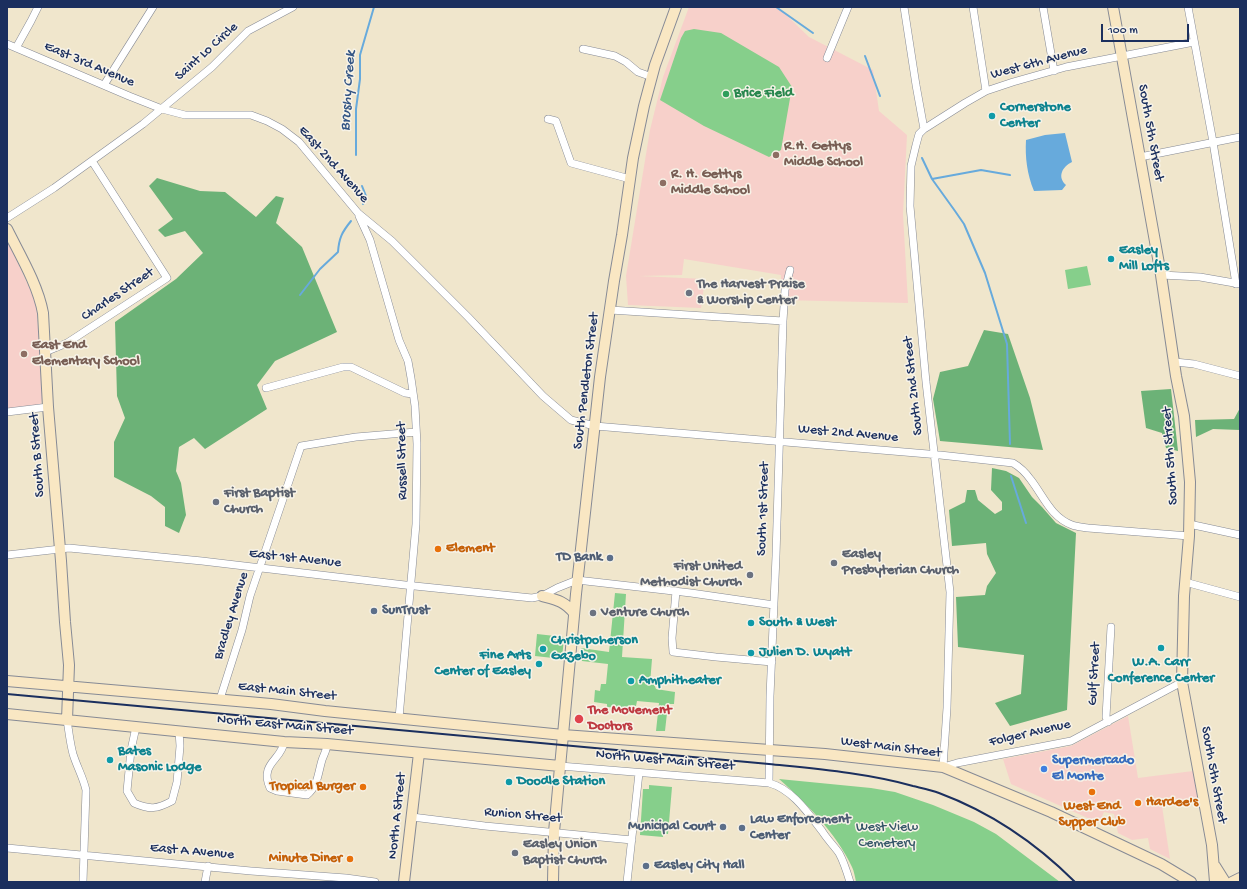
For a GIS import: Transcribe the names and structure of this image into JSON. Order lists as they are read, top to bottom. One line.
{"streets":{"main road":["South 5th Street","South Pendleton Street","South B Street","East Main Street","North East Main Street","West Main Street","North A Street"],"street":["Saint Lo Circle","West 6th Avenue","East 3rd Avenue","East 2nd Avenue","Charles Street","South 2nd Street","West 2nd Avenue","Russell Street","South 1st Street","East 1st Avenue","Bradley Avenue","Gulf Street","Folger Avenue","North West Main Street","Runion Street","East A Avenue"]},"crossings":[["Saint Lo Circle","East 3rd Avenue"],["Saint Lo Circle","East 2nd Avenue"],["West 6th Avenue","South 5th Street"],["West 6th Avenue","South 2nd Street"],["East 3rd Avenue","East 2nd Avenue"],["South 5th Street","West 2nd Avenue"],["South 5th Street","Folger Avenue"],["East 2nd Avenue","South Pendleton Street"],["East 2nd Avenue","West 2nd Avenue"],["East 2nd Avenue","Russell Street"],["Charles Street","South B Street"],["South Pendleton Street","West 2nd Avenue"],["South Pendleton Street","East 1st Avenue"],["South Pendleton Street","East Main Street"],["South Pendleton Street","North East Main Street"],["South Pendleton Street","West Main Street"],["South Pendleton Street","North West Main Street"],["South Pendleton Street","Runion Street"],["South 2nd Street","West 2nd Avenue"],["South 2nd Street","Folger Avenue"],["South 2nd Street","West Main Street"],["West 2nd Avenue","South 1st Street"],["South B Street","East 1st Avenue"],["South B Street","East Main Street"],["South B Street","North East Main Street"],["Russell Street","East 1st Avenue"],["Russell Street","Bradley Avenue"],["Russell Street","East Main Street"],["South 1st Street","West Main Street"],["South 1st Street","North West Main Street"],["East 1st Avenue","Bradley Avenue"],["Bradley Avenue","East Main Street"],["Gulf Street","Folger Avenue"],["East Main Street","West Main Street"],["North East Main Street","North West Main Street"],["North East Main Street","North A Street"],["Folger Avenue","West Main Street"],["North A Street","Runion Street"]],"water":["Brushy Creek"],"parks":["West View Cemetery"],"places":["Brice Field","Cornerstone Center","R.H. Gettys Middle School","R. H. Gettys Middle School","Easley Mill Lofts","The Harvest Praise & Worship Center","East End Elementary School","First Baptist Church","Element","TD Bank","Easley Presbyterian Church","First United Methodist Church","SunTrust","Venture Church","South & West","W.A. Carr Conference Center","Christpoherson Gazebo","Julien D. Wyatt","Fine Arts Center of Easley","Amphitheater","The Movement Doctors","Bates Masonic Lodge","Supermercado El Monte","Doodle Station","Tropical Burger","West End Supper Club","Hardee's","Municipal Court","Law Enforcement Center","Easley Union Baptist Church","Minute Diner","Easley City Hall"],"scale_bar":"100 m"}
